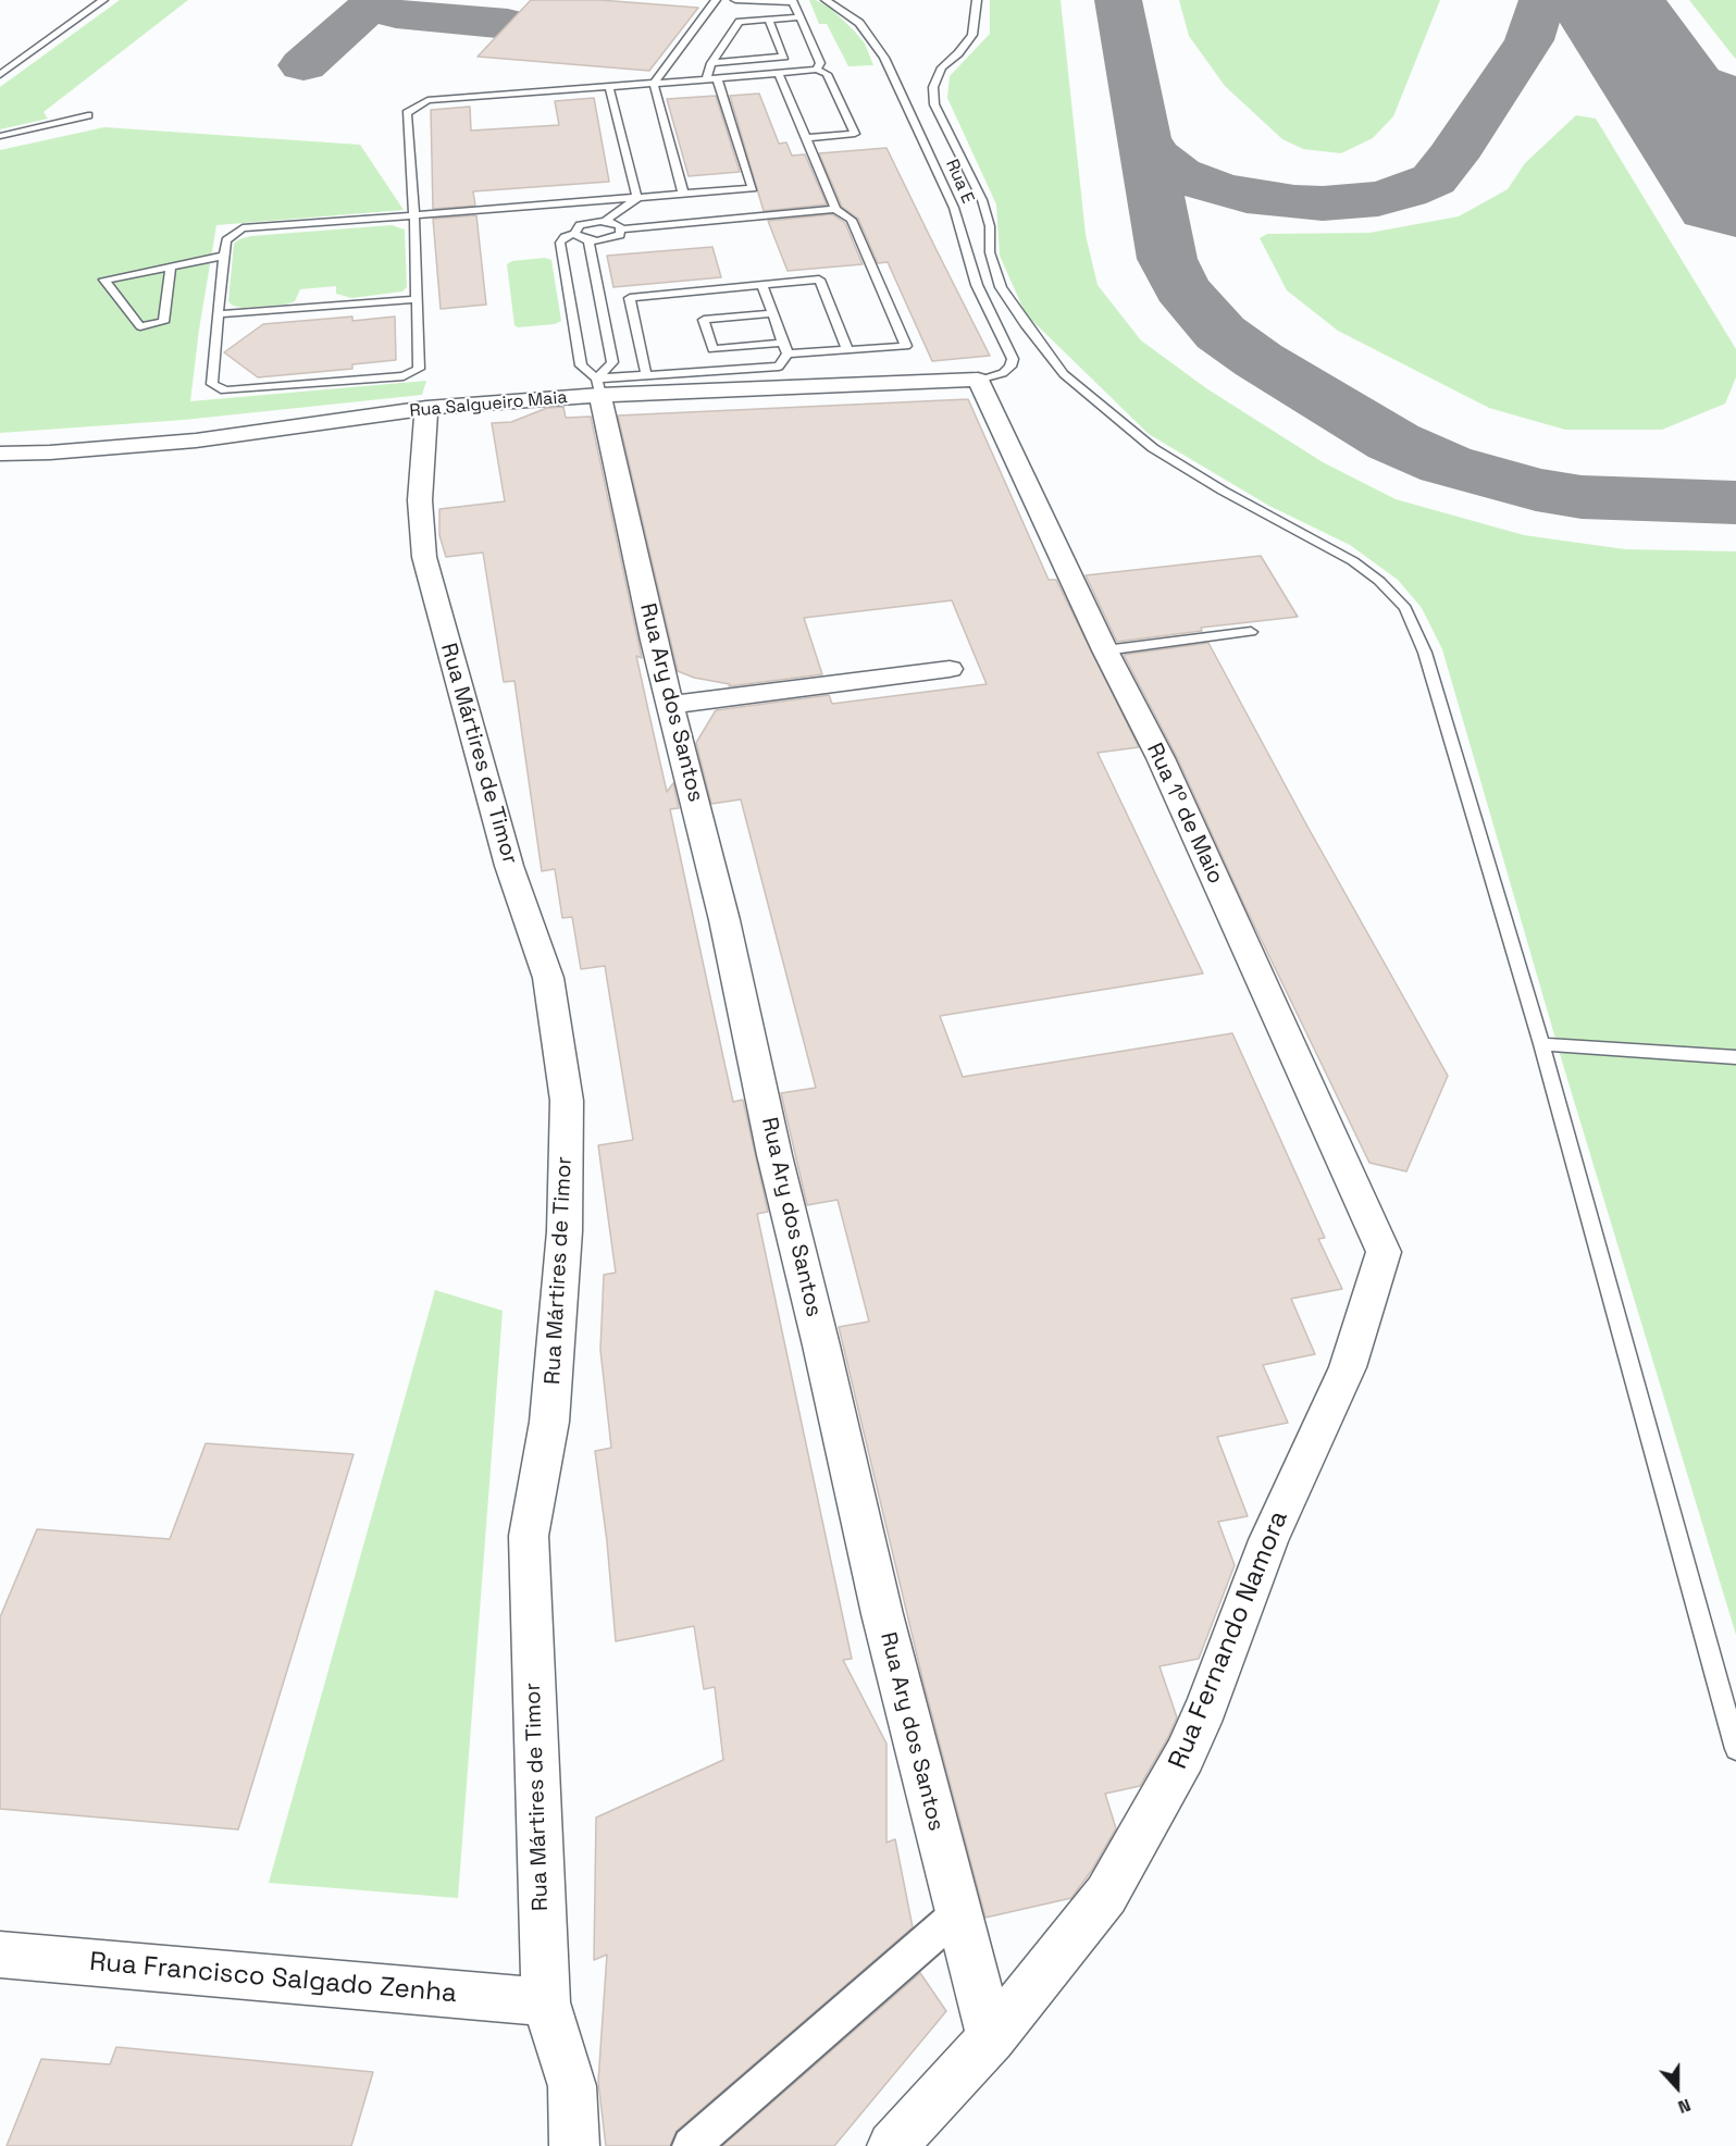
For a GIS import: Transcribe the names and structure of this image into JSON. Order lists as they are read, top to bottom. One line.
{"streets":{"street":["Rua Salgueiro Maia","Rua Ary dos Santos","Rua Mártires de Timor","Rua 1º de Maio","Rua Fernando Namora","Rua Francisco Salgado Zenha"],"lane":["Rua E"]},"crossings":[["Rua E","Rua Salgueiro Maia"],["Rua E","Rua 1º de Maio"],["Rua Salgueiro Maia","Rua Ary dos Santos"],["Rua Salgueiro Maia","Rua Mártires de Timor"],["Rua Salgueiro Maia","Rua 1º de Maio"],["Rua Ary dos Santos","Rua Fernando Namora"],["Rua Mártires de Timor","Rua Francisco Salgado Zenha"],["Rua 1º de Maio","Rua Fernando Namora"]],"north":"bottom"}
